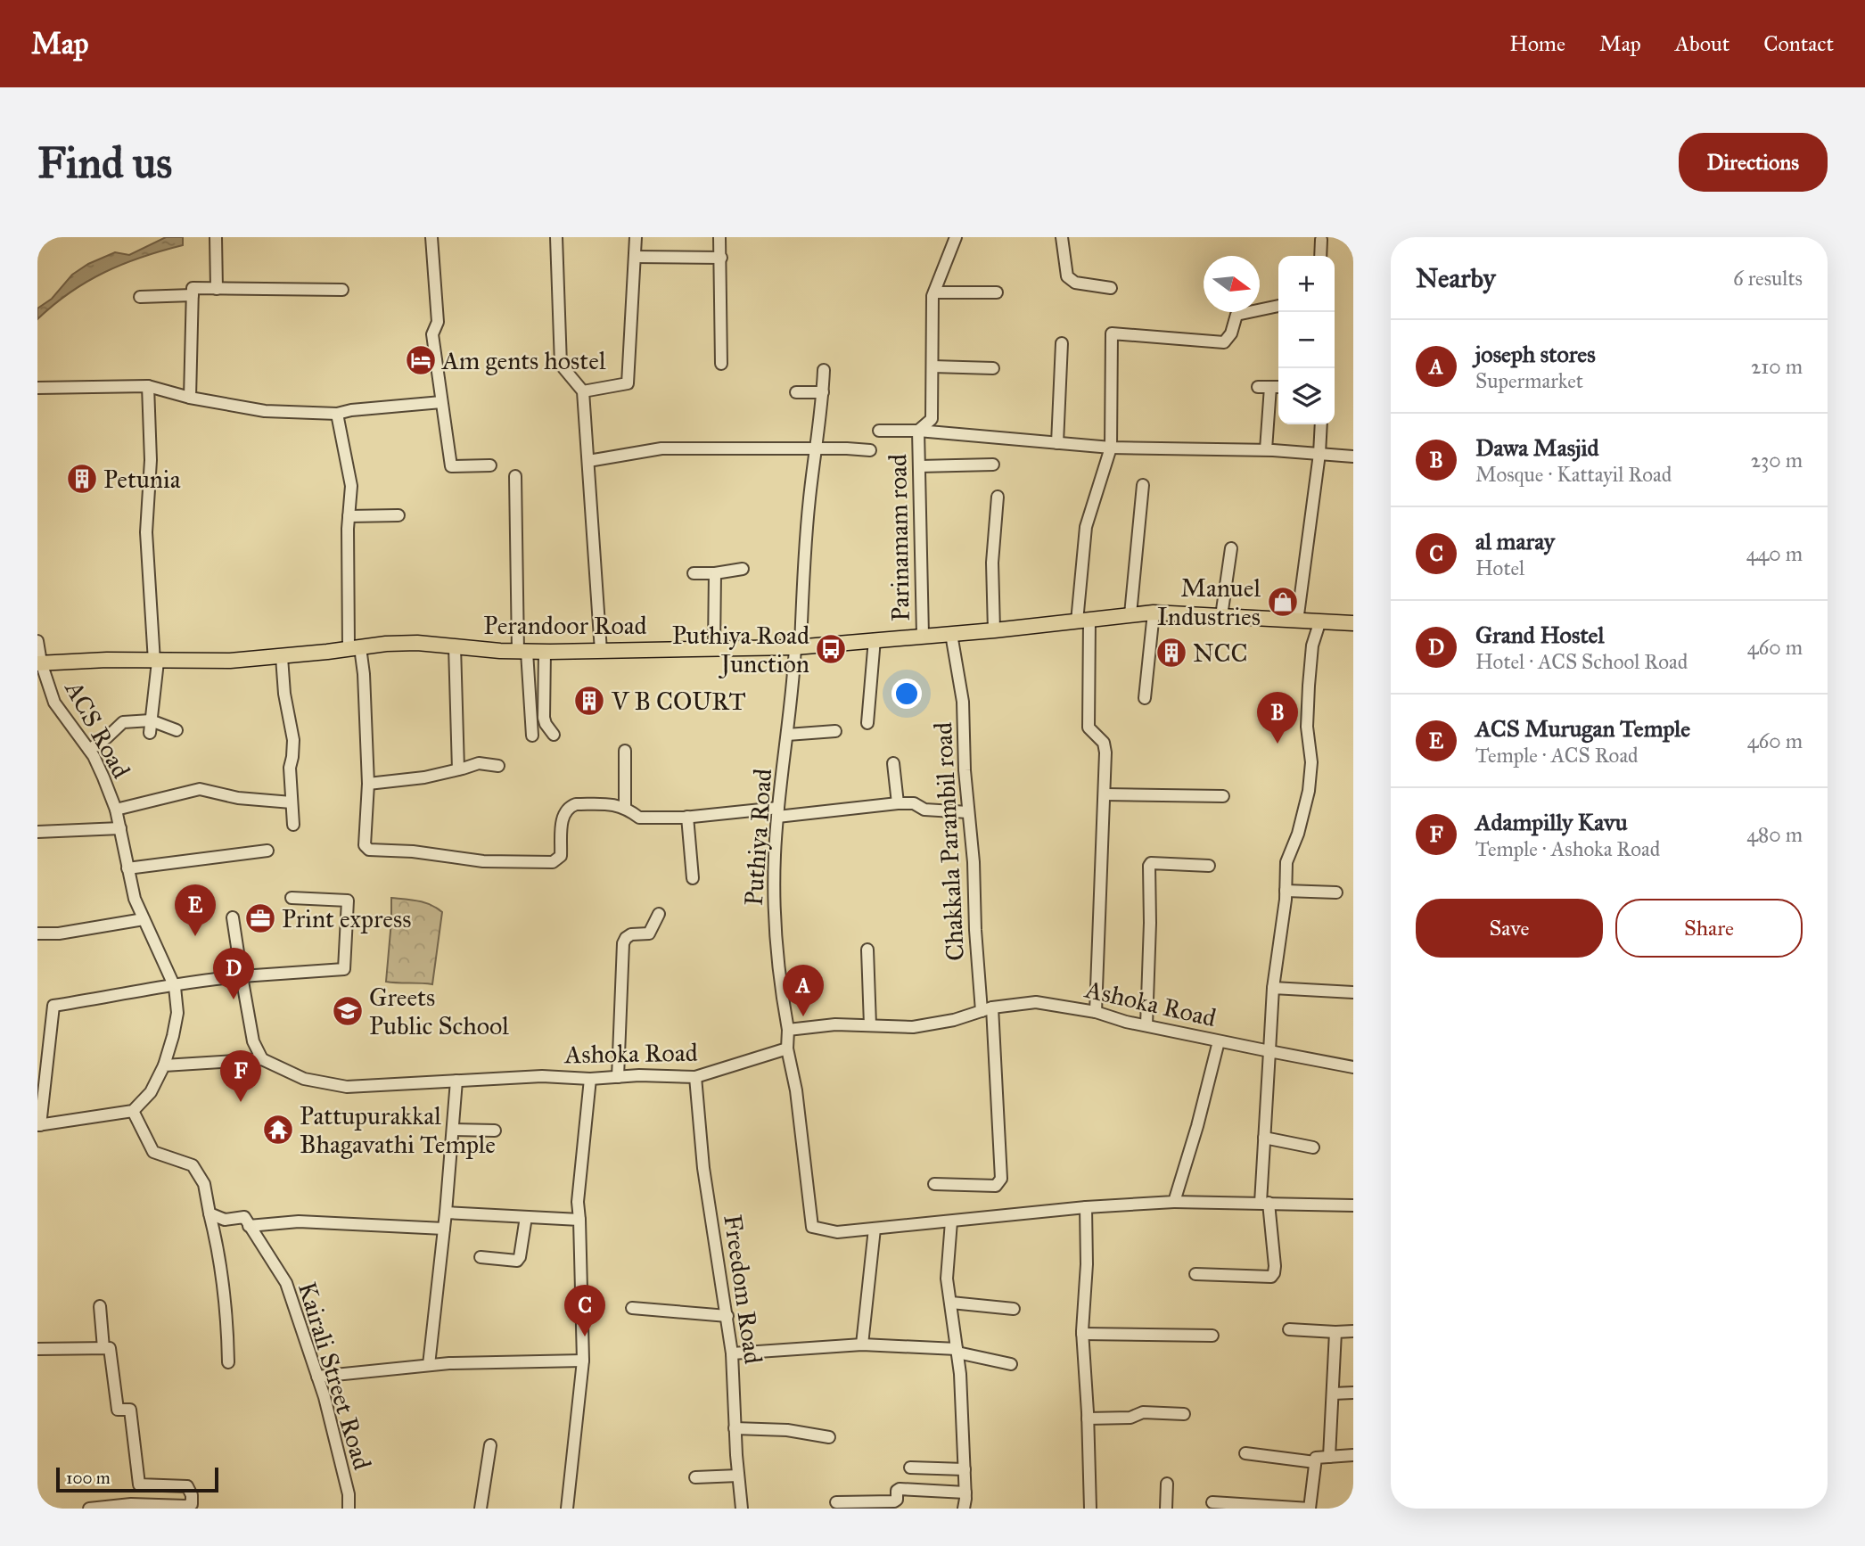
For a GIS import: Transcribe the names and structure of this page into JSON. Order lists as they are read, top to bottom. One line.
{"streets":{"main road":["Perandoor Road"],"street":["Parinamam road","ACS Road","Puthiya Road","Chakkala Parambil road","Ashoka Road","Freedom Road","Kairali Street Road"]},"crossings":[["Parinamam road","Perandoor Road"],["Perandoor Road","ACS Road"],["Perandoor Road","Puthiya Road"],["Perandoor Road","Chakkala Parambil road"],["ACS Road","Ashoka Road"],["Puthiya Road","Ashoka Road"],["Chakkala Parambil road","Ashoka Road"],["Ashoka Road","Freedom Road"]],"places":{"hotel":["Am gents hostel"],"building":["Petunia","NCC","V B COURT"],"shop":["Manuel Industries"],"bus stop":["Puthiya Road Junction"],"office":["Print express"],"school or university":["Greets Public School"],"temple":["Pattupurakkal Bhagavathi Temple"]},"scale_bar":"100 m","north":"right","page":{"header":"Map","nav":["Home","Map","About","Contact"],"buttons":["Directions",["Save","Share"]],"title":"Find us","heading":["Nearby","6 results"],"map_buttons":["+","−"],"list":[{"mark":"A","name":"joseph stores","note":"Supermarket","value":"210 m"},{"mark":"B","name":"Dawa Masjid","note":"Mosque · Kattayil Road","value":"230 m"},{"mark":"C","name":"al maray","note":"Hotel","value":"440 m"},{"mark":"D","name":"Grand Hostel","note":"Hotel · ACS School Road","value":"460 m"},{"mark":"E","name":"ACS Murugan Temple","note":"Temple · ACS Road","value":"460 m"},{"mark":"F","name":"Adampilly Kavu","note":"Temple · Ashoka Road","value":"480 m"}],"pins":["B","E","D","A","F","C"],"scale":"100 m"}}
